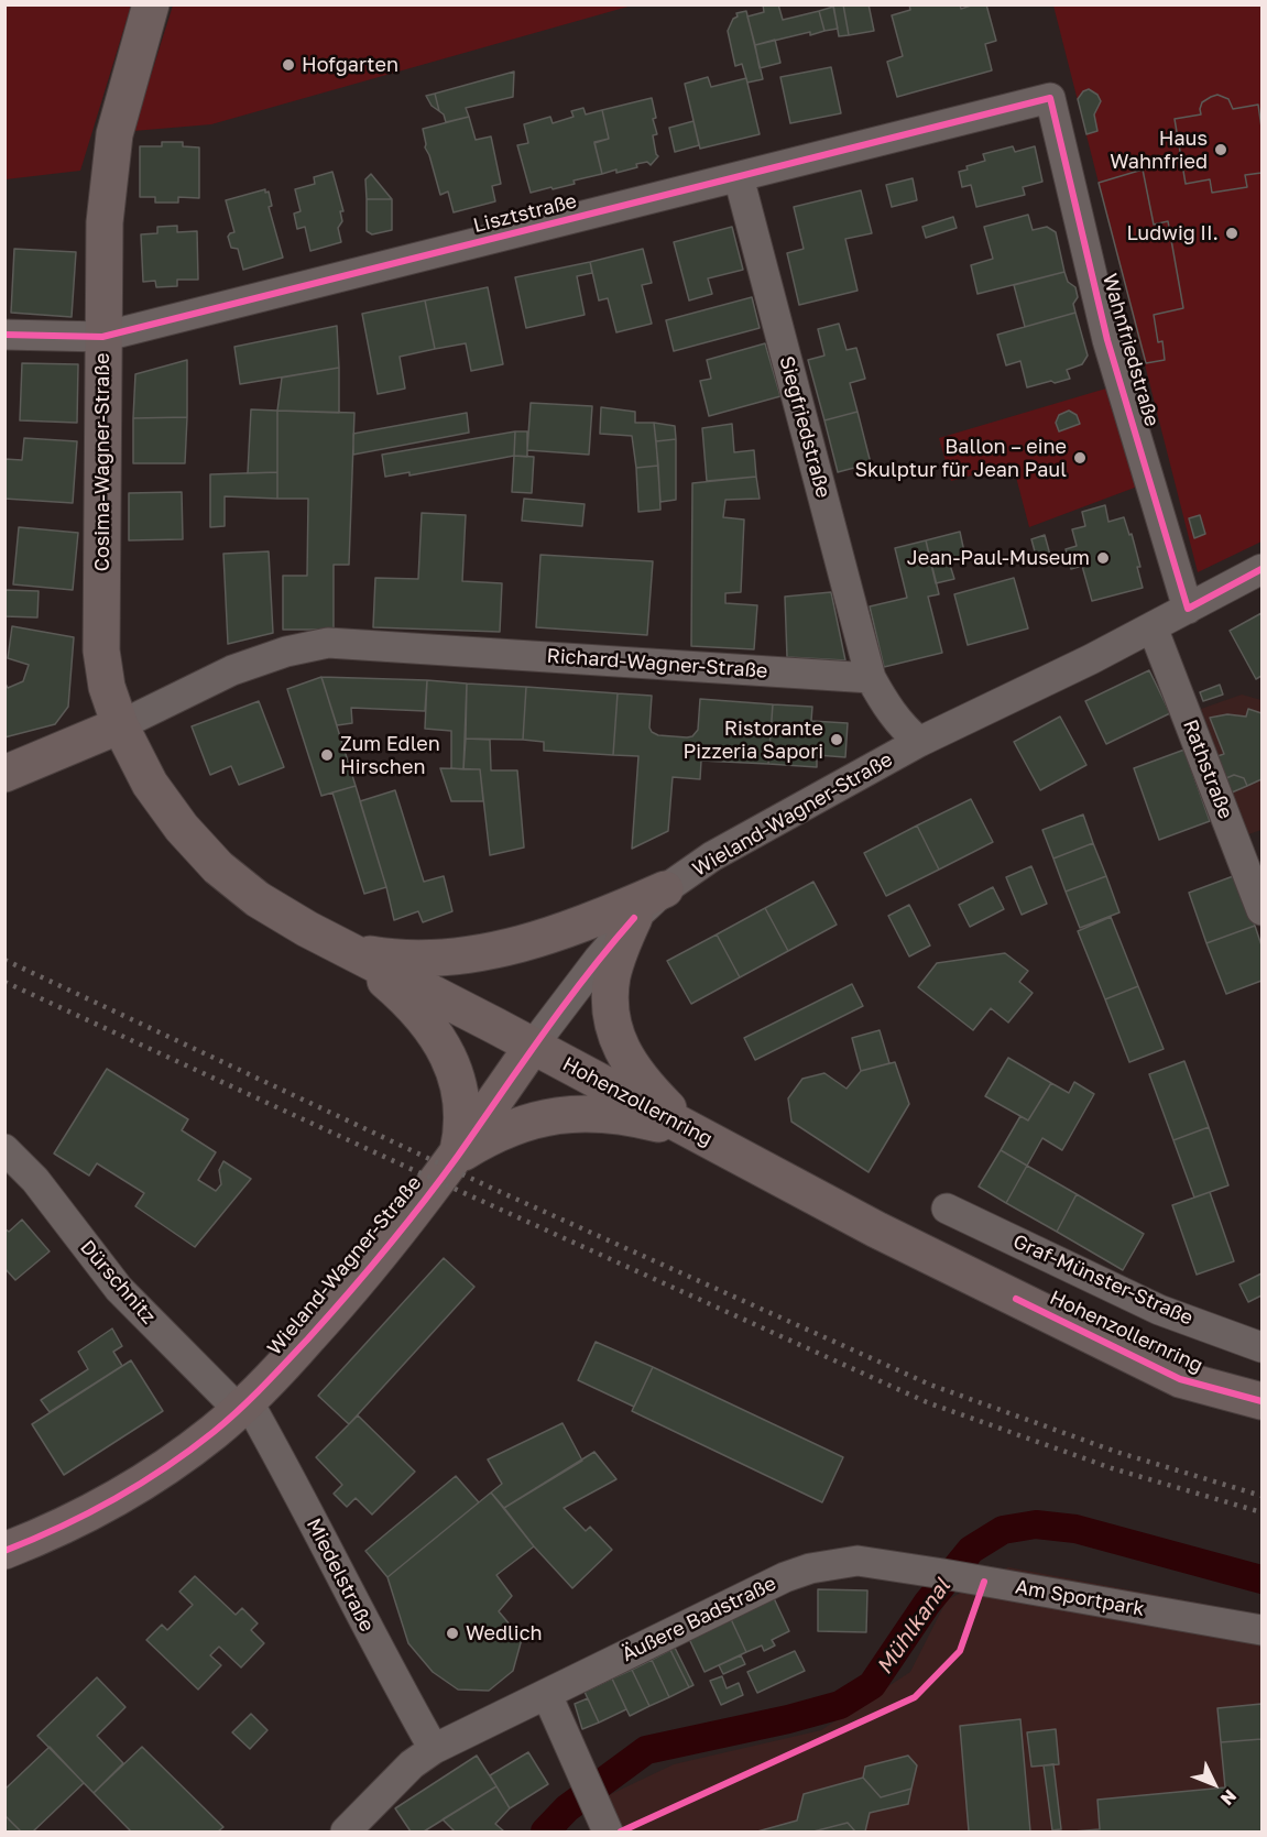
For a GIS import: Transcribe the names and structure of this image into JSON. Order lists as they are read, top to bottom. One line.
{"streets":{"main road":["Cosima-Wagner-Straße","Richard-Wagner-Straße","Wieland-Wagner-Straße","Hohenzollernring"],"street":["Lisztstraße","Wahnfriedstraße","Siegfriedstraße","Rathstraße","Graf-Münster-Straße","Dürschnitz","Miedelstraße","Am Sportpark","Äußere Badstraße"]},"crossings":[["Lisztstraße","Wahnfriedstraße"],["Lisztstraße","Siegfriedstraße"],["Lisztstraße","Cosima-Wagner-Straße"],["Siegfriedstraße","Richard-Wagner-Straße"],["Cosima-Wagner-Straße","Richard-Wagner-Straße"],["Cosima-Wagner-Straße","Hohenzollernring"],["Richard-Wagner-Straße","Hohenzollernring"],["Wieland-Wagner-Straße","Hohenzollernring"],["Wieland-Wagner-Straße","Dürschnitz"],["Wieland-Wagner-Straße","Miedelstraße"],["Dürschnitz","Miedelstraße"],["Miedelstraße","Äußere Badstraße"],["Am Sportpark","Äußere Badstraße"]],"water":["Mühlkanal"],"places":["Hofgarten","Haus Wahnfried","Ludwig II.","Ballon – eine Skulptur für Jean Paul","Jean-Paul-Museum","Ristorante Pizzeria Sapori","Zum Edlen Hirschen","Wedlich"],"north":"bottom right"}
